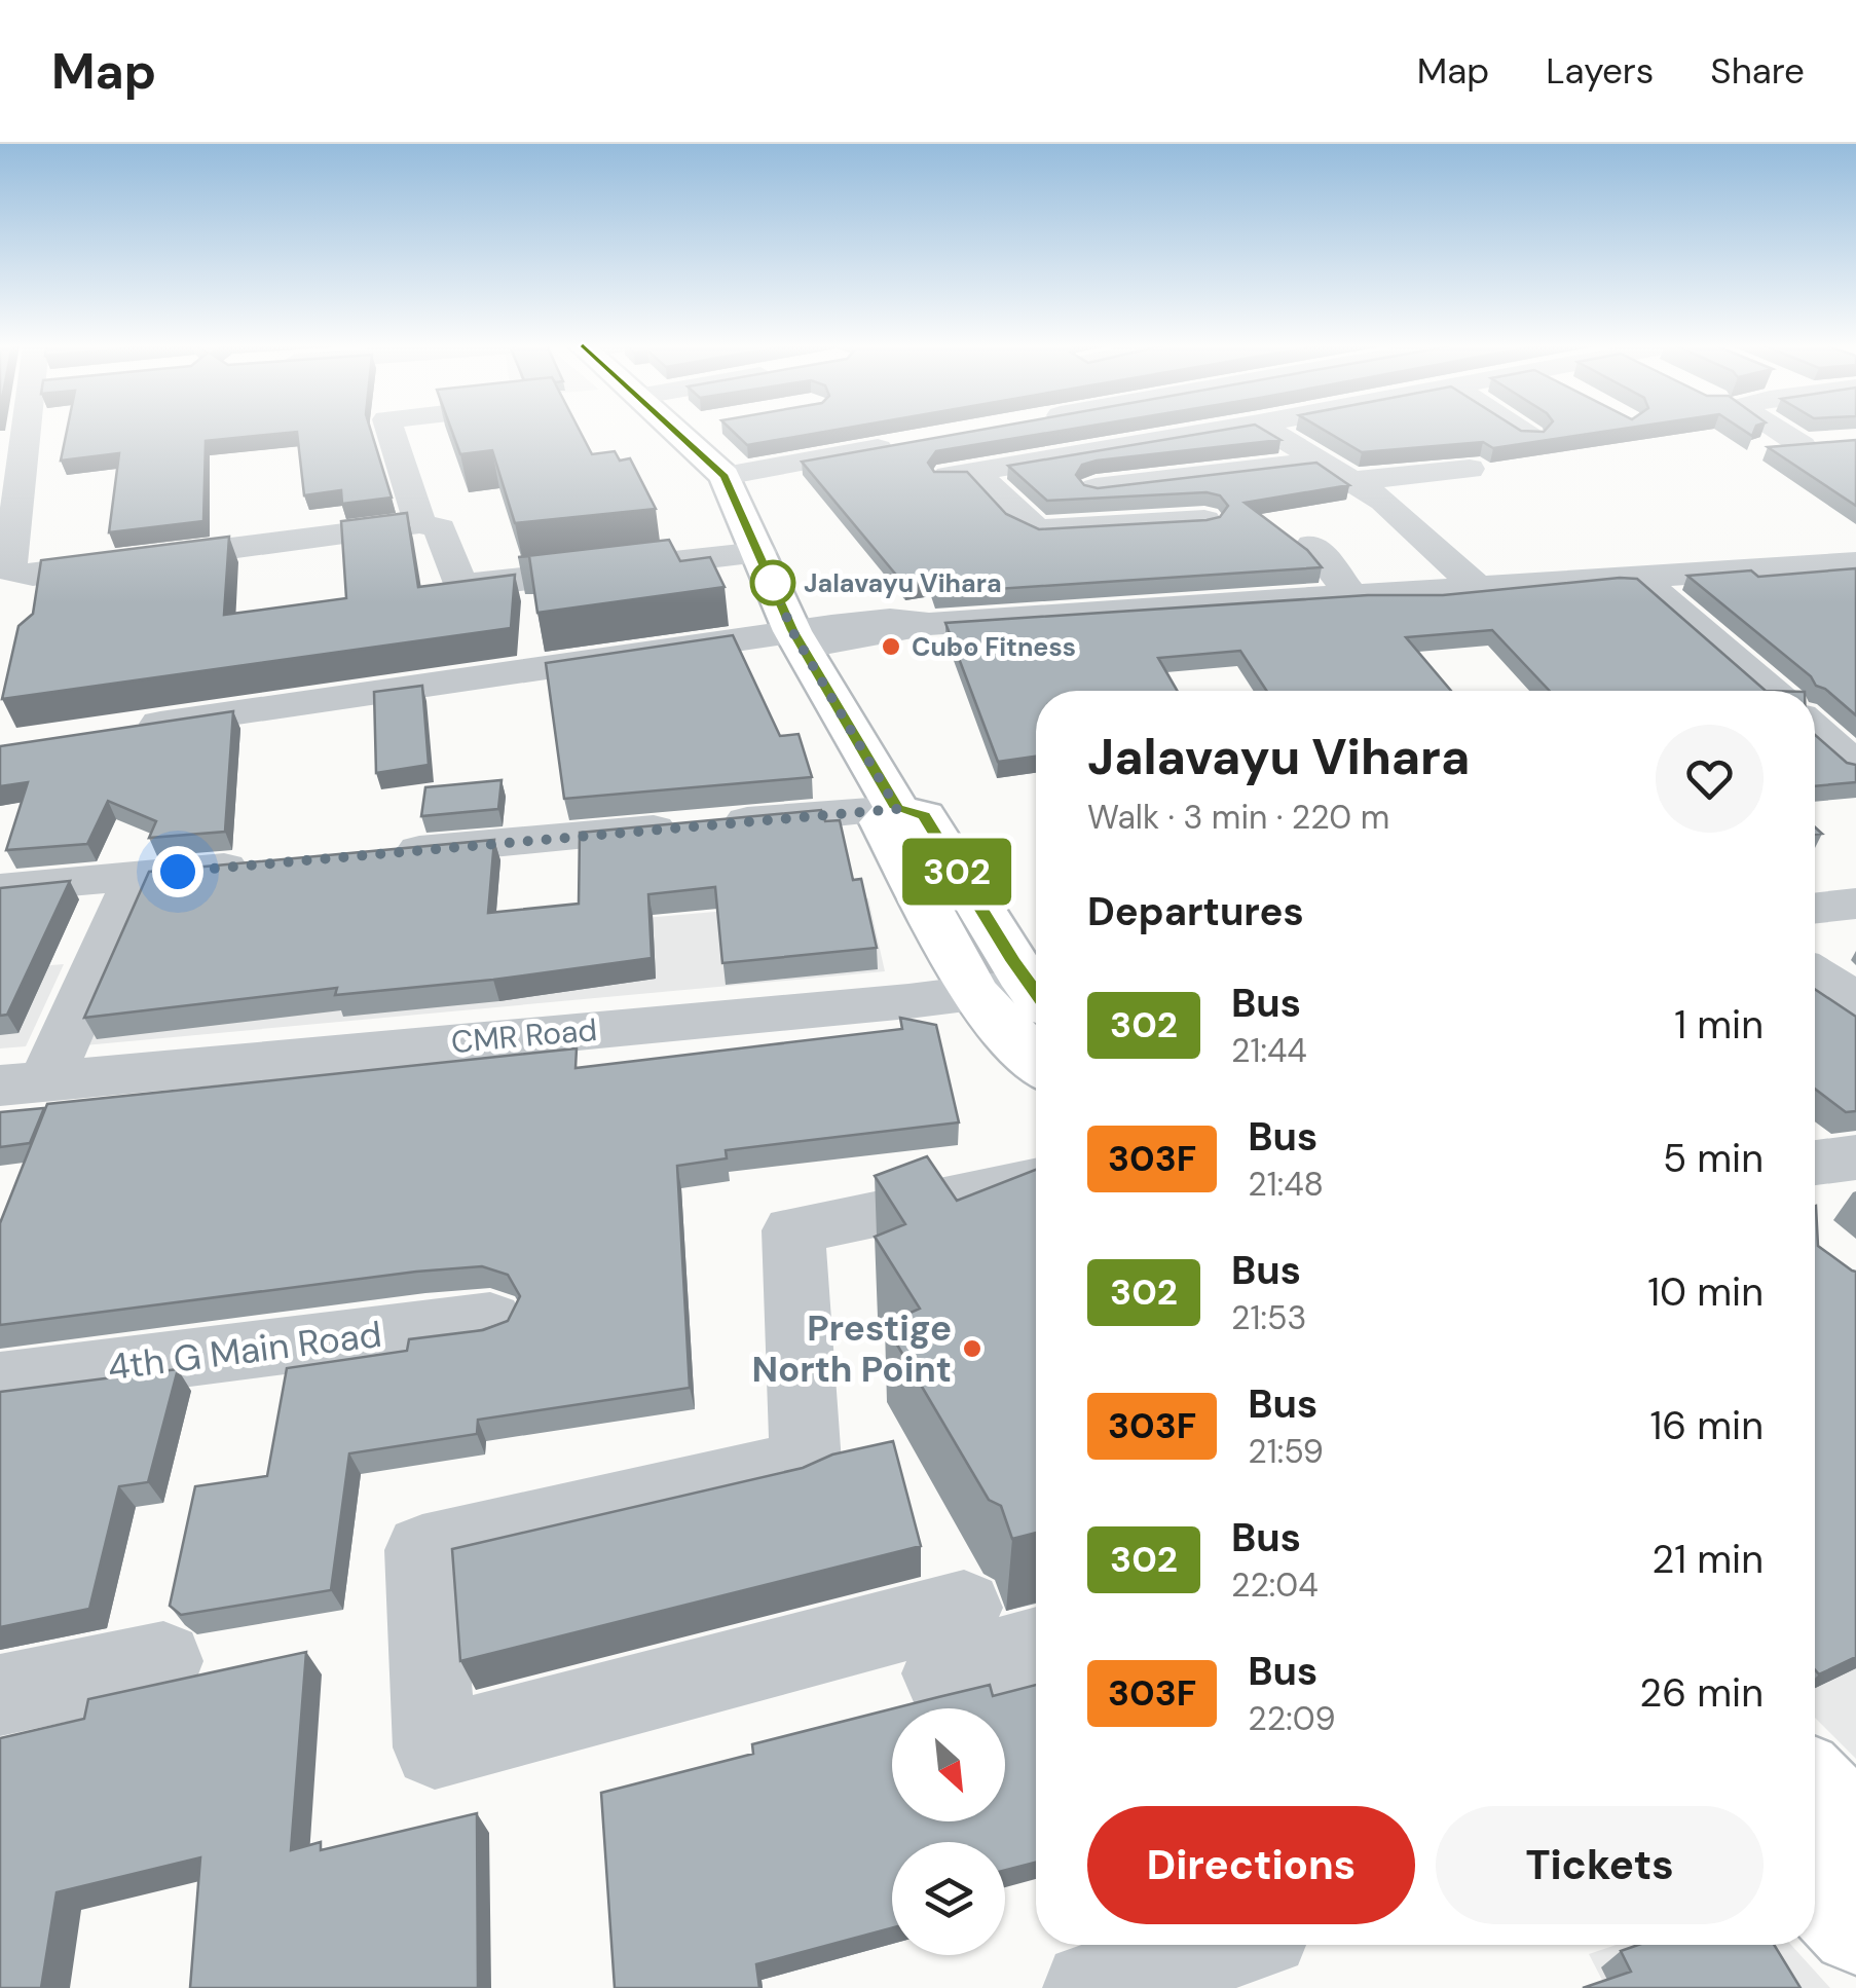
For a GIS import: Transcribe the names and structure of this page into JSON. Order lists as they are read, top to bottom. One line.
{"streets":{"street":["CMR Road","4th G Main Road"]},"places":["Jalavayu Vihara","Cubo Fitness","Prestige North Point"],"lines":["bus line 302"],"north":"bottom right","page":{"header":"Map","nav":["Map","Layers","Share"],"on_map":"302","heading":[["Jalavayu Vihara","Walk · 3 min · 220 m"],"Departures"],"list":[{"mark":"302","name":"Bus","note":"21:44","value":"1 min"},{"mark":"303F","name":"Bus","note":"21:48","value":"5 min"},{"mark":"302","name":"Bus","note":"21:53","value":"10 min"},{"mark":"303F","name":"Bus","note":"21:59","value":"16 min"},{"mark":"302","name":"Bus","note":"22:04","value":"21 min"},{"mark":"303F","name":"Bus","note":"22:09","value":"26 min"}],"buttons":["Directions","Tickets"]}}
